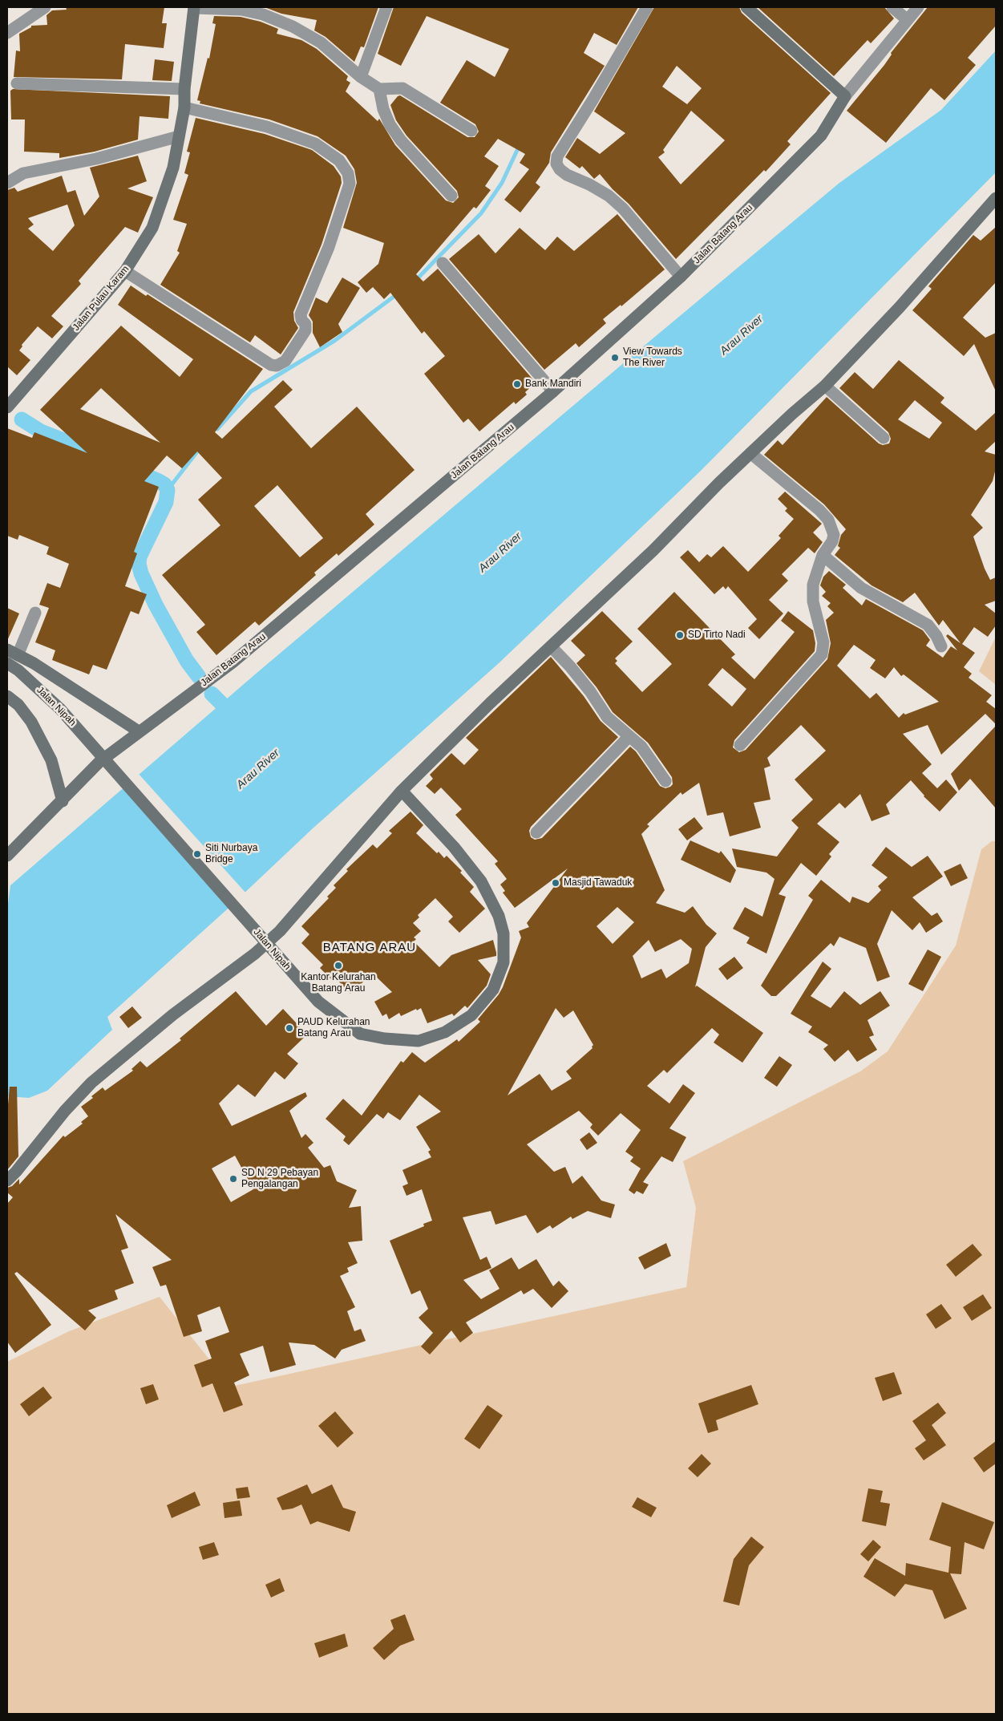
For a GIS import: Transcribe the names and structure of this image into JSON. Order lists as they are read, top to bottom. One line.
{"streets":{"street":["Jalan Batang Arau","Jalan Pulau Karam","Jalan Nipah"]},"crossings":[["Jalan Batang Arau","Jalan Nipah"]],"districts":["BATANG ARAU"],"water":["Arau River"],"places":["View Towards The River","Bank Mandiri","SD Tirto Nadi","Siti Nurbaya Bridge","Masjid Tawaduk","Kantor Kelurahan Batang Arau","PAUD Kelurahan Batang Arau","SD N 29 Pebayan Pengalangan"]}
